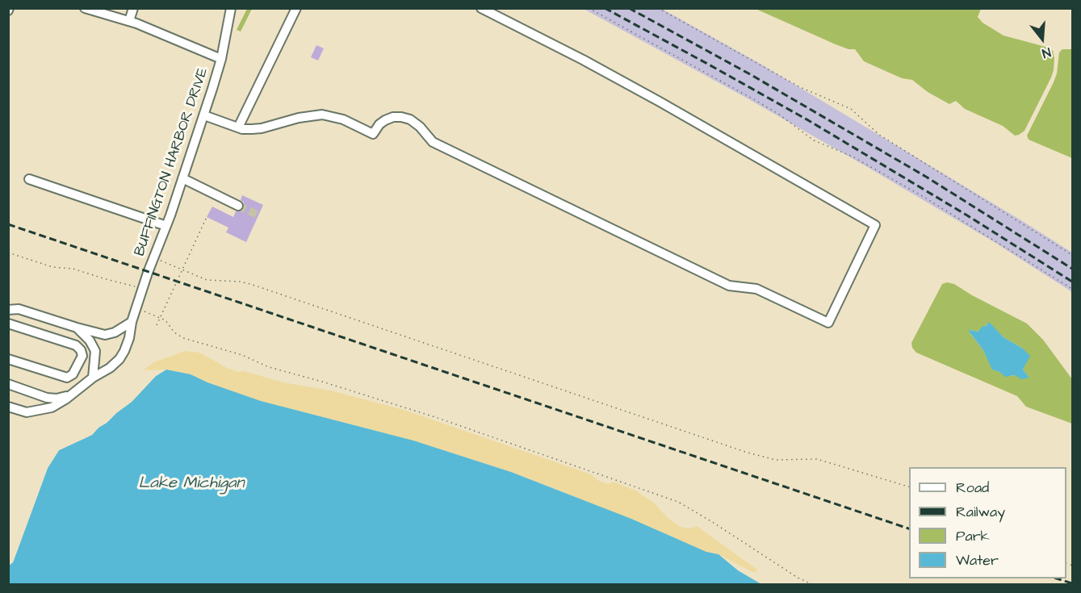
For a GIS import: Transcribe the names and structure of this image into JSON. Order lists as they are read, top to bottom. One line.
{"streets":{"street":["BUFFINGTON HARBOR DRIVE"]},"water":["Lake Michigan"],"legend":["Road","Railway","Park","Water"],"north":"bottom"}
